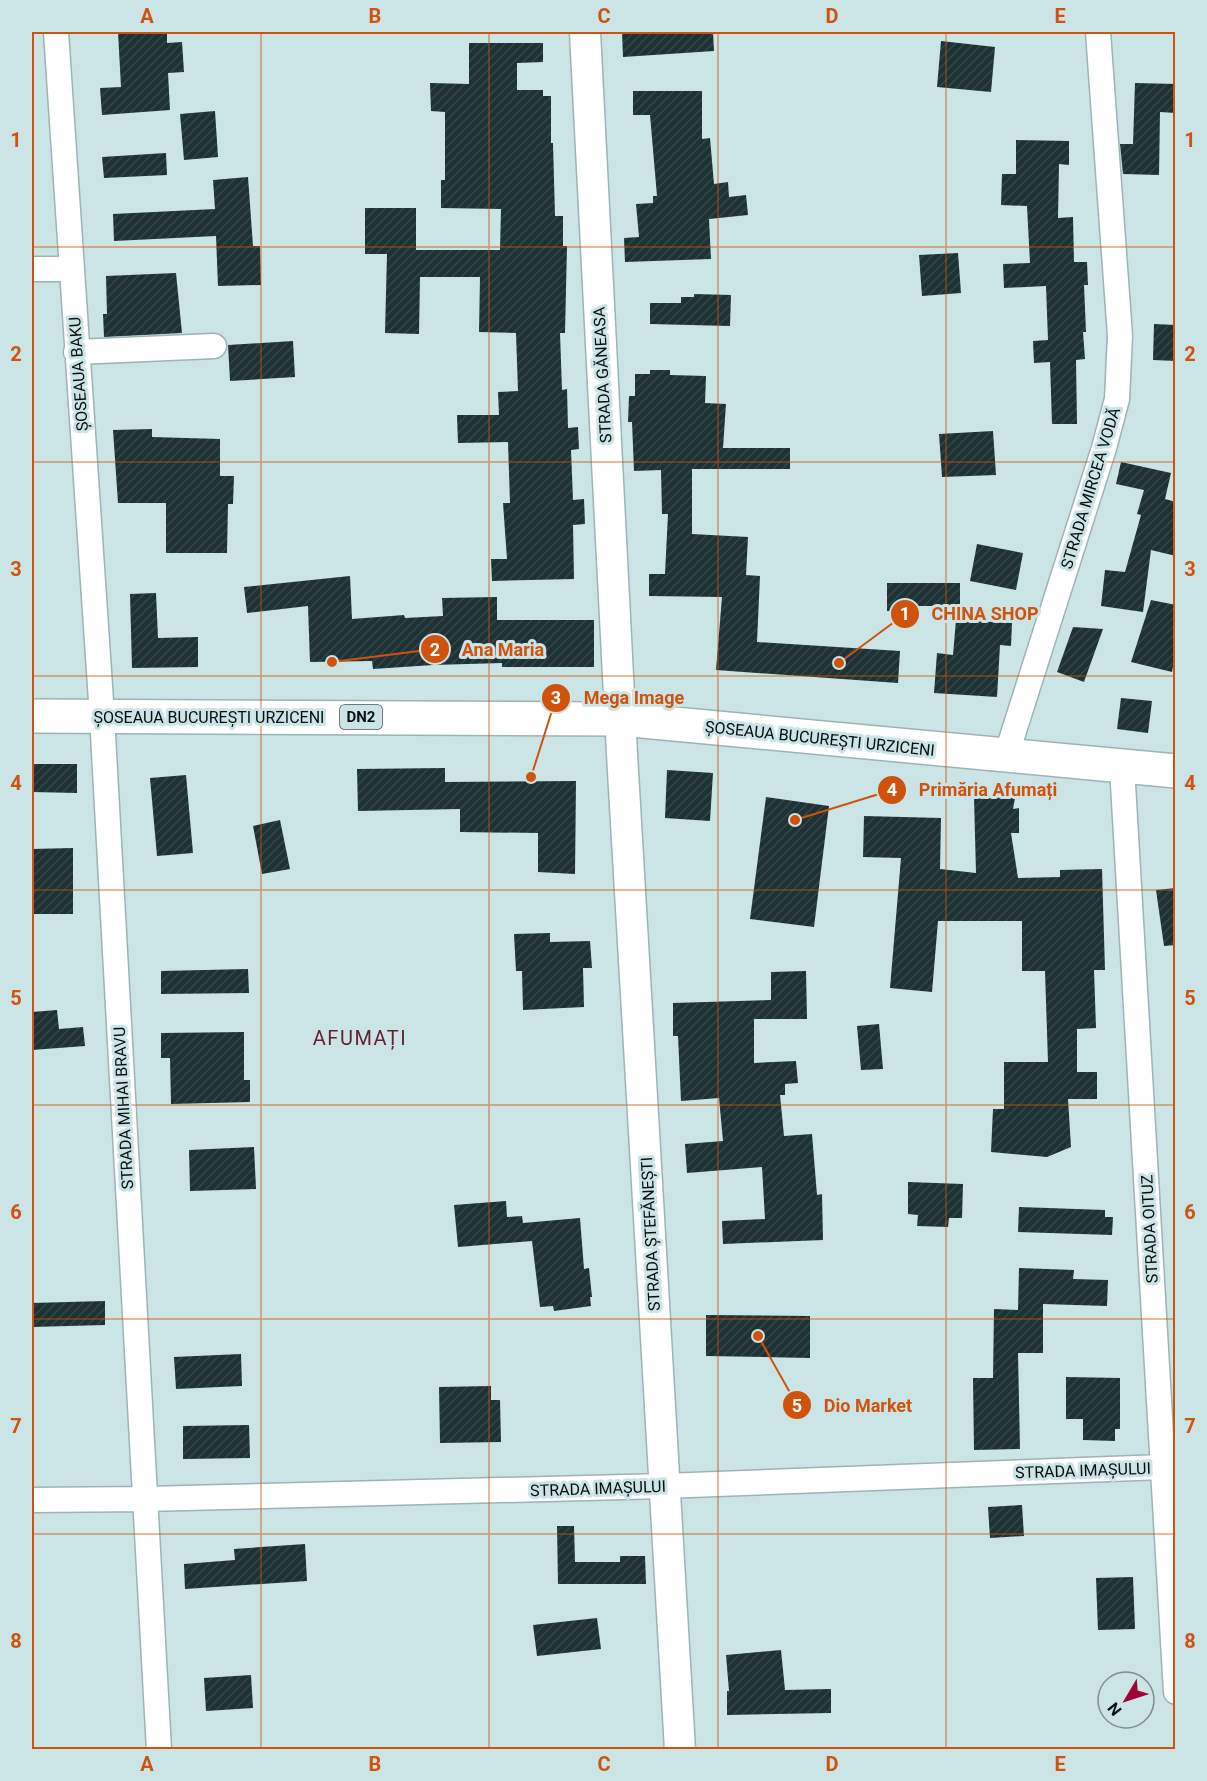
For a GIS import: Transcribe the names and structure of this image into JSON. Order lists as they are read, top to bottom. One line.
{"streets":{"highway":["ȘOSEAUA BUCUREȘTI URZICENI","DN2"],"main road":["STRADA GĂNEASA","STRADA ȘTEFĂNEȘTI"],"street":["ȘOSEAUA BAKU","STRADA MIRCEA VODĂ","STRADA MIHAI BRAVU","STRADA OITUZ","STRADA IMAȘULUI"]},"crossings":[["ȘOSEAUA BAKU","ȘOSEAUA BUCUREȘTI URZICENI"],["ȘOSEAUA BAKU","STRADA MIHAI BRAVU"],["STRADA GĂNEASA","ȘOSEAUA BUCUREȘTI URZICENI"],["STRADA GĂNEASA","STRADA ȘTEFĂNEȘTI"],["STRADA MIRCEA VODĂ","ȘOSEAUA BUCUREȘTI URZICENI"],["ȘOSEAUA BUCUREȘTI URZICENI","STRADA MIHAI BRAVU"],["ȘOSEAUA BUCUREȘTI URZICENI","STRADA OITUZ"],["ȘOSEAUA BUCUREȘTI URZICENI","STRADA ȘTEFĂNEȘTI"],["STRADA MIHAI BRAVU","STRADA IMAȘULUI"],["STRADA OITUZ","STRADA IMAȘULUI"],["STRADA ȘTEFĂNEȘTI","STRADA IMAȘULUI"]],"districts":["AFUMAȚI"],"places":["Ana Maria","CHINA SHOP","Mega Image","Primăria Afumați","Dio Market"],"north":"bottom left","grid":{"columns":["A","B","C","D","E"],"rows":["1","2","3","4","5","6","7","8"]}}
